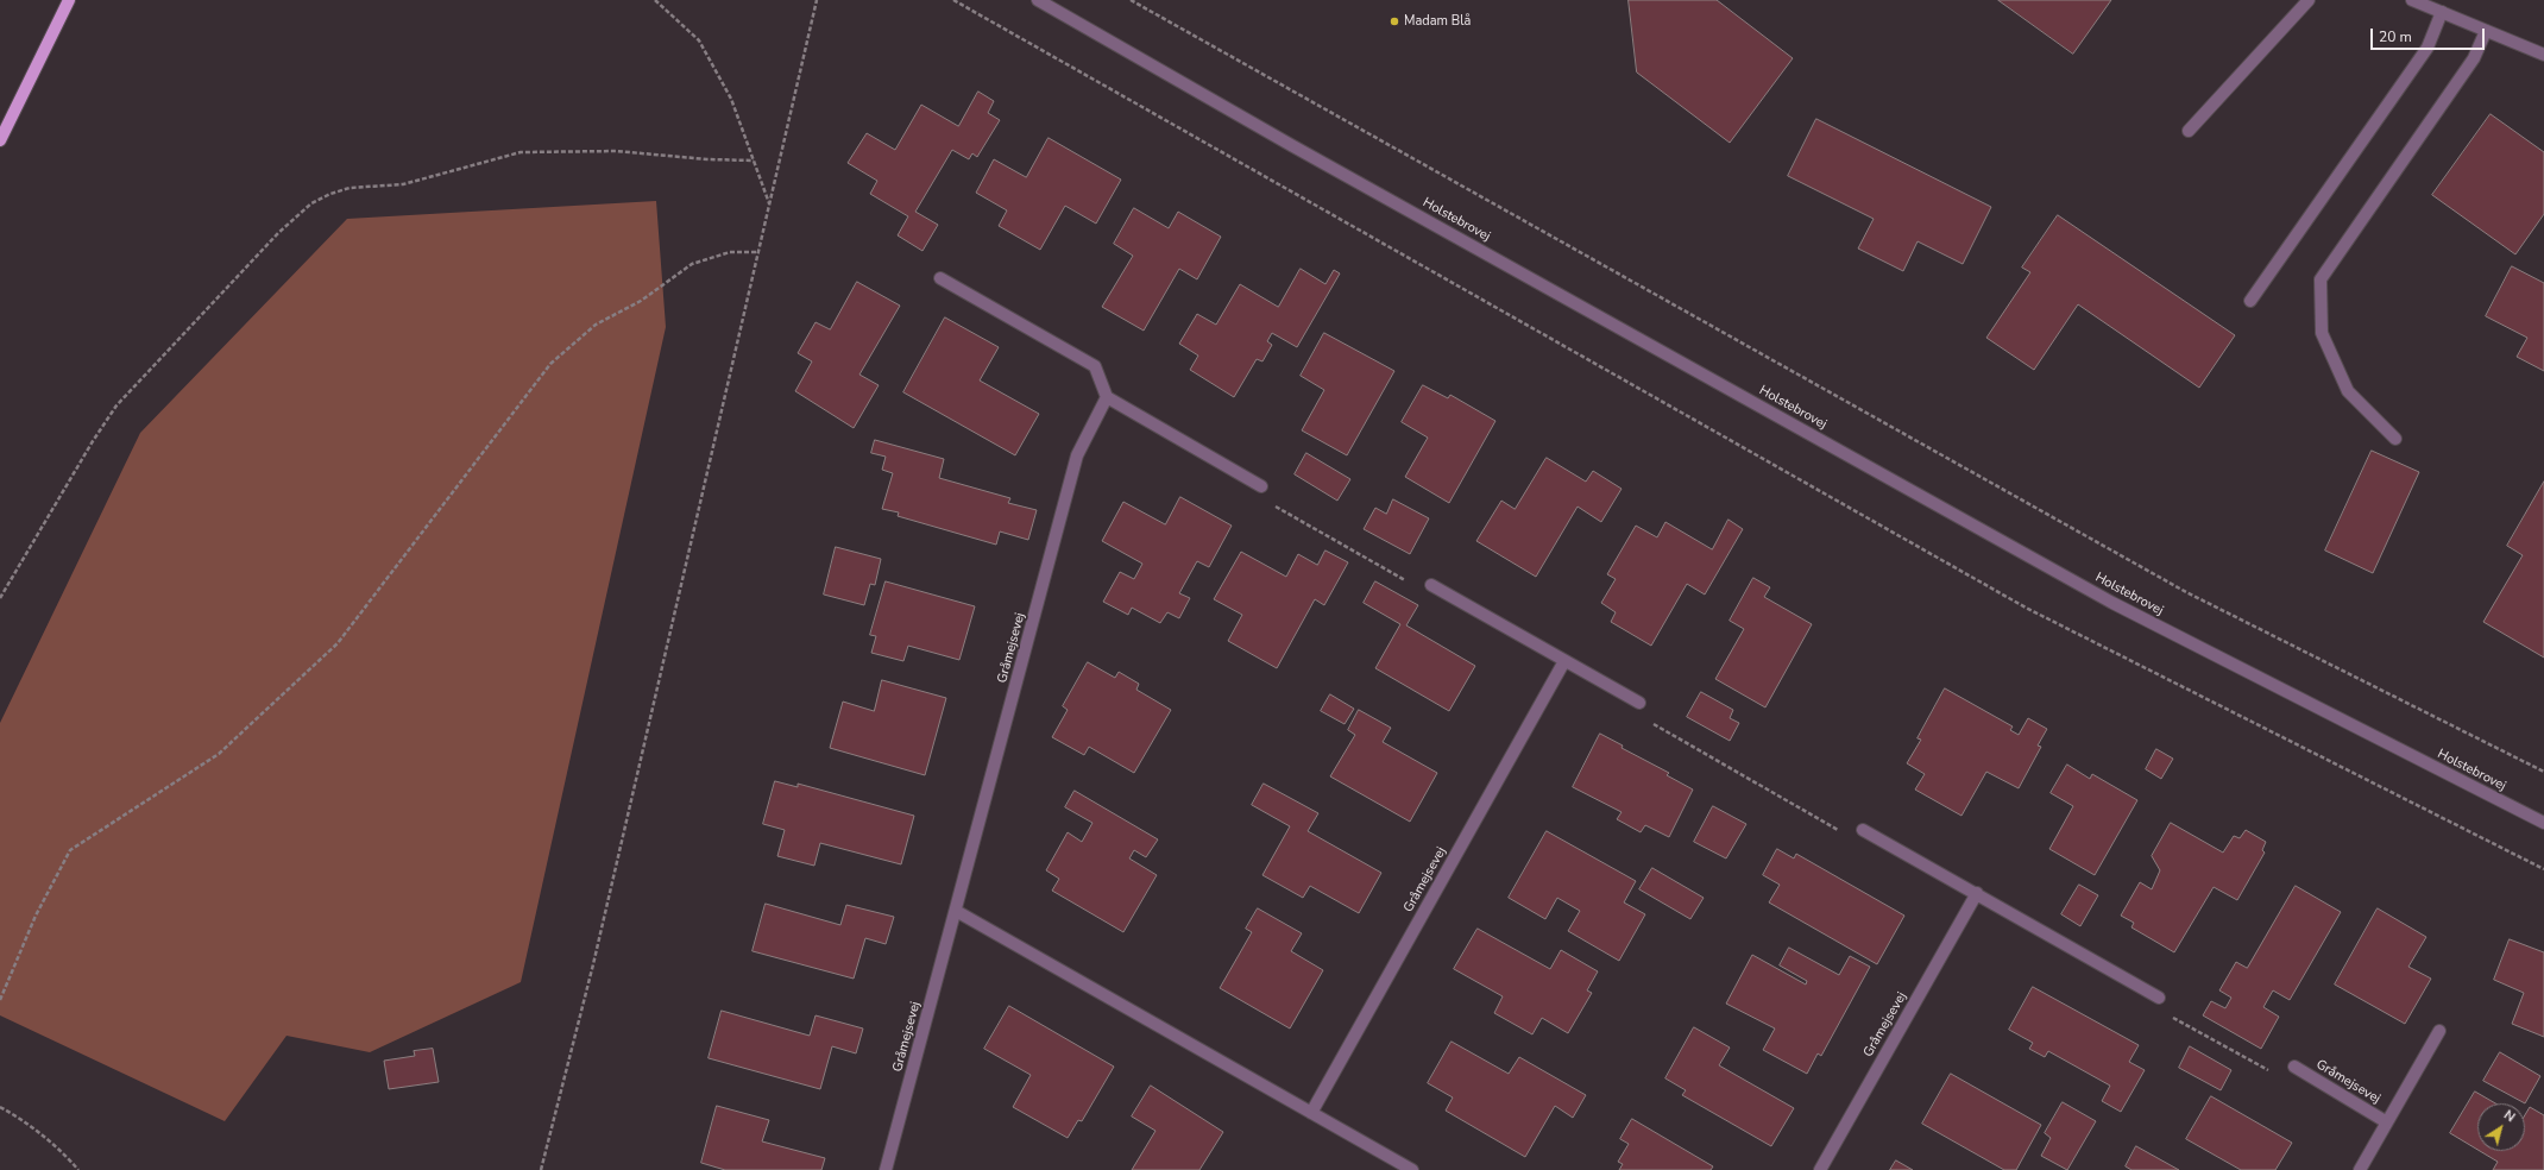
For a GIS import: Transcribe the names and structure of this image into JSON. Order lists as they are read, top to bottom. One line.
{"streets":{"street":["Holstebrovej","Gråmejsevej"]},"places":["Madam Blå"],"scale_bar":"20 m","north":"top right"}
